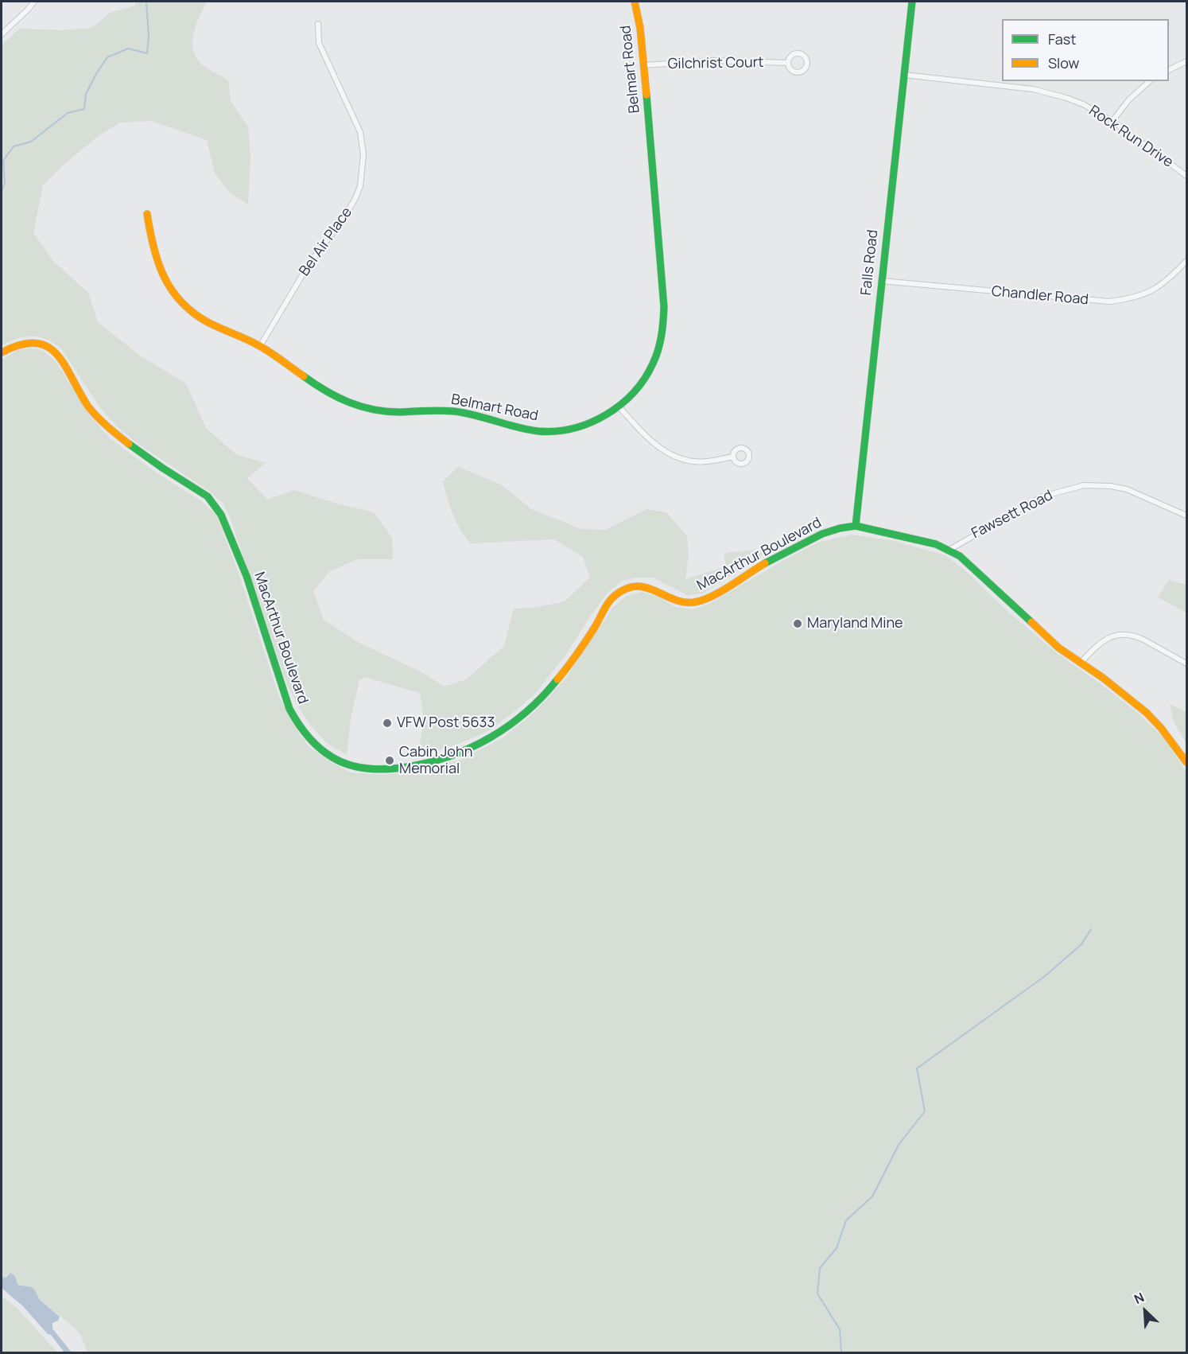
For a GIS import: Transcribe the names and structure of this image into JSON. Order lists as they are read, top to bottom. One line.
{"streets":{"street":["Gilchrist Court","Belmart Road","Rock Run Drive","Bel Air Place","Falls Road","Chandler Road","Fawsett Road","MacArthur Boulevard"]},"crossings":[["Gilchrist Court","Belmart Road"],["Belmart Road","Bel Air Place"],["Rock Run Drive","Falls Road"],["Falls Road","Chandler Road"],["Falls Road","MacArthur Boulevard"],["Fawsett Road","MacArthur Boulevard"]],"places":["Maryland Mine","VFW Post 5633","Cabin John Memorial"],"legend":["Fast","Slow"],"north":"top left"}
